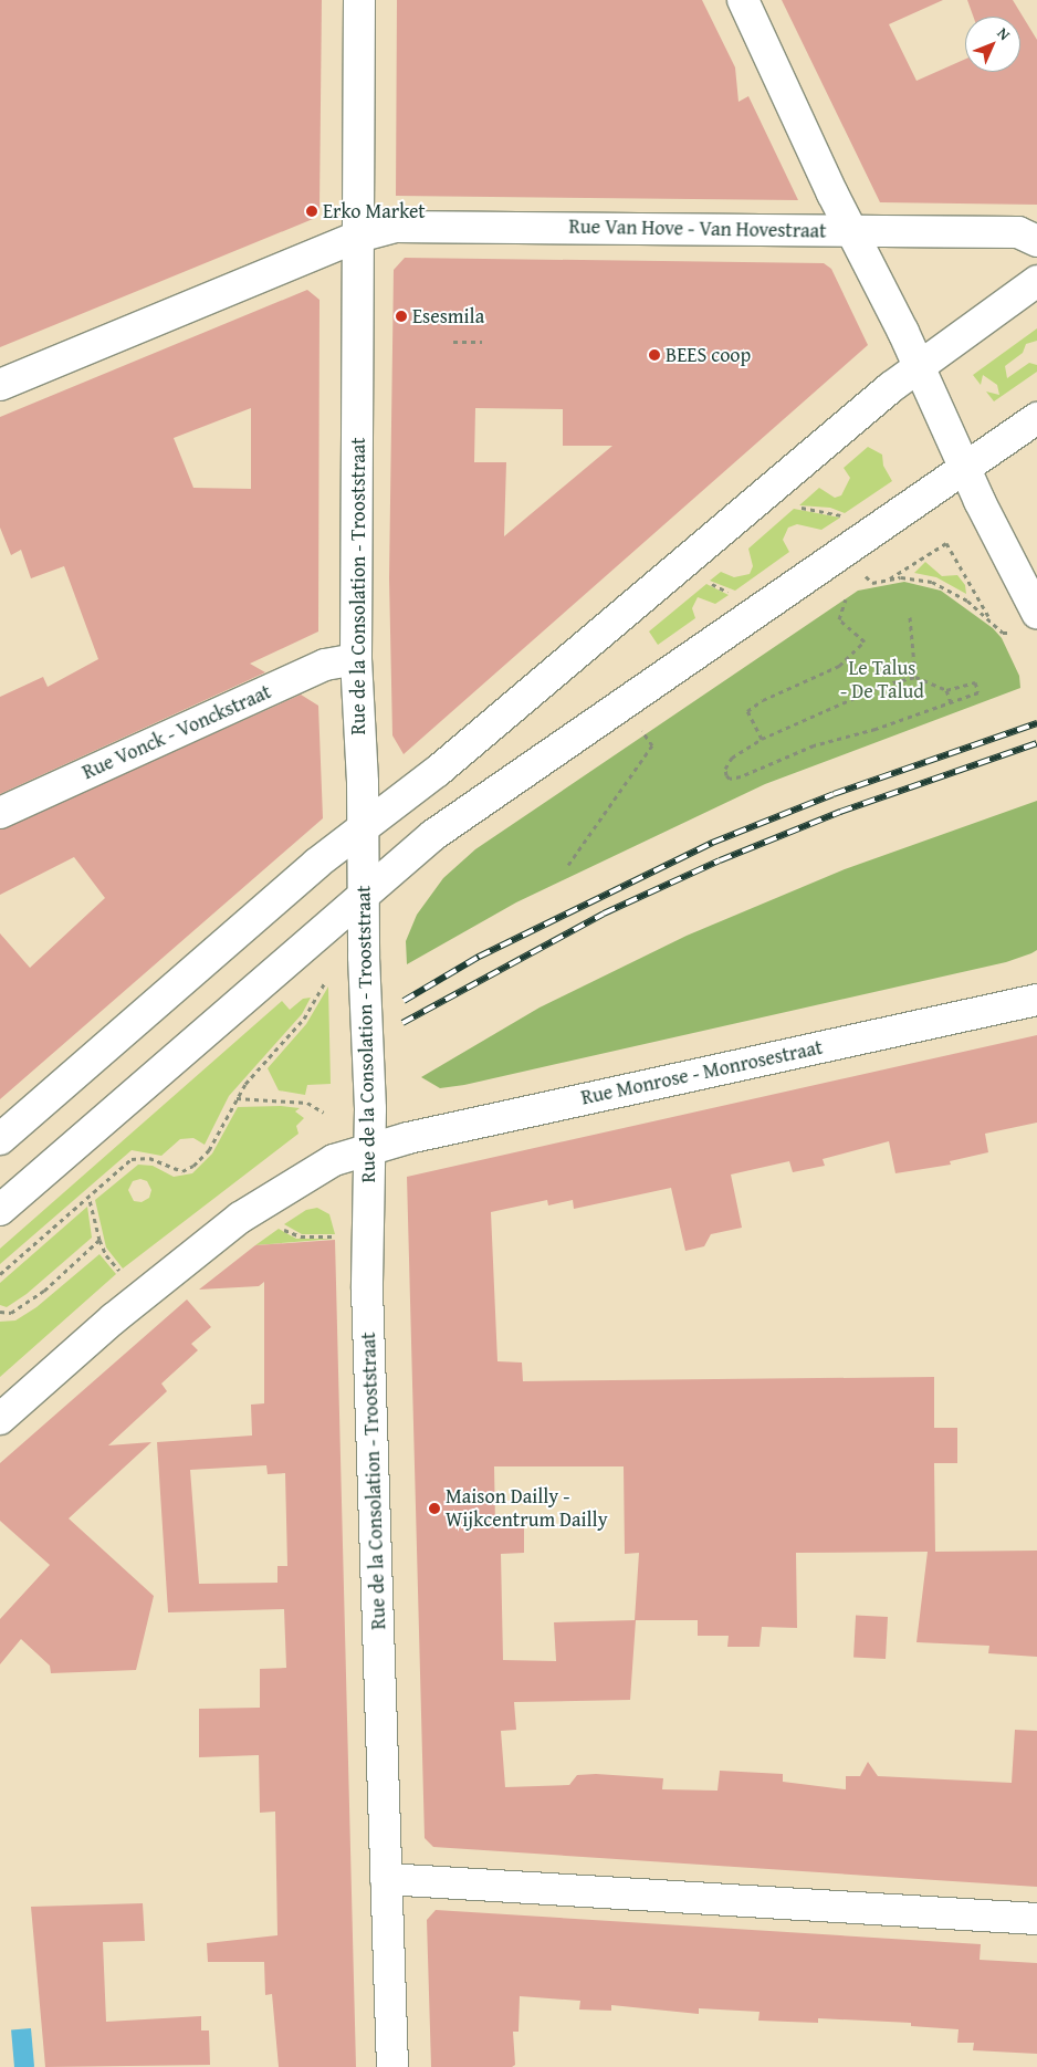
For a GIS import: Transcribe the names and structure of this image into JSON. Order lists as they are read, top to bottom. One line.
{"streets":{"street":["Rue Van Hove - Van Hovestraat","Rue de la Consolation - Trooststraat","Rue Vonck - Vonckstraat","Rue Monrose - Monrosestraat"]},"crossings":[["Rue Van Hove - Van Hovestraat","Rue de la Consolation - Trooststraat"],["Rue de la Consolation - Trooststraat","Rue Vonck - Vonckstraat"],["Rue de la Consolation - Trooststraat","Rue Monrose - Monrosestraat"]],"parks":["Le Talus - De Talud"],"places":["Erko Market","Esesmila","BEES coop","Maison Dailly - Wijkcentrum Dailly"],"north":"top right"}
